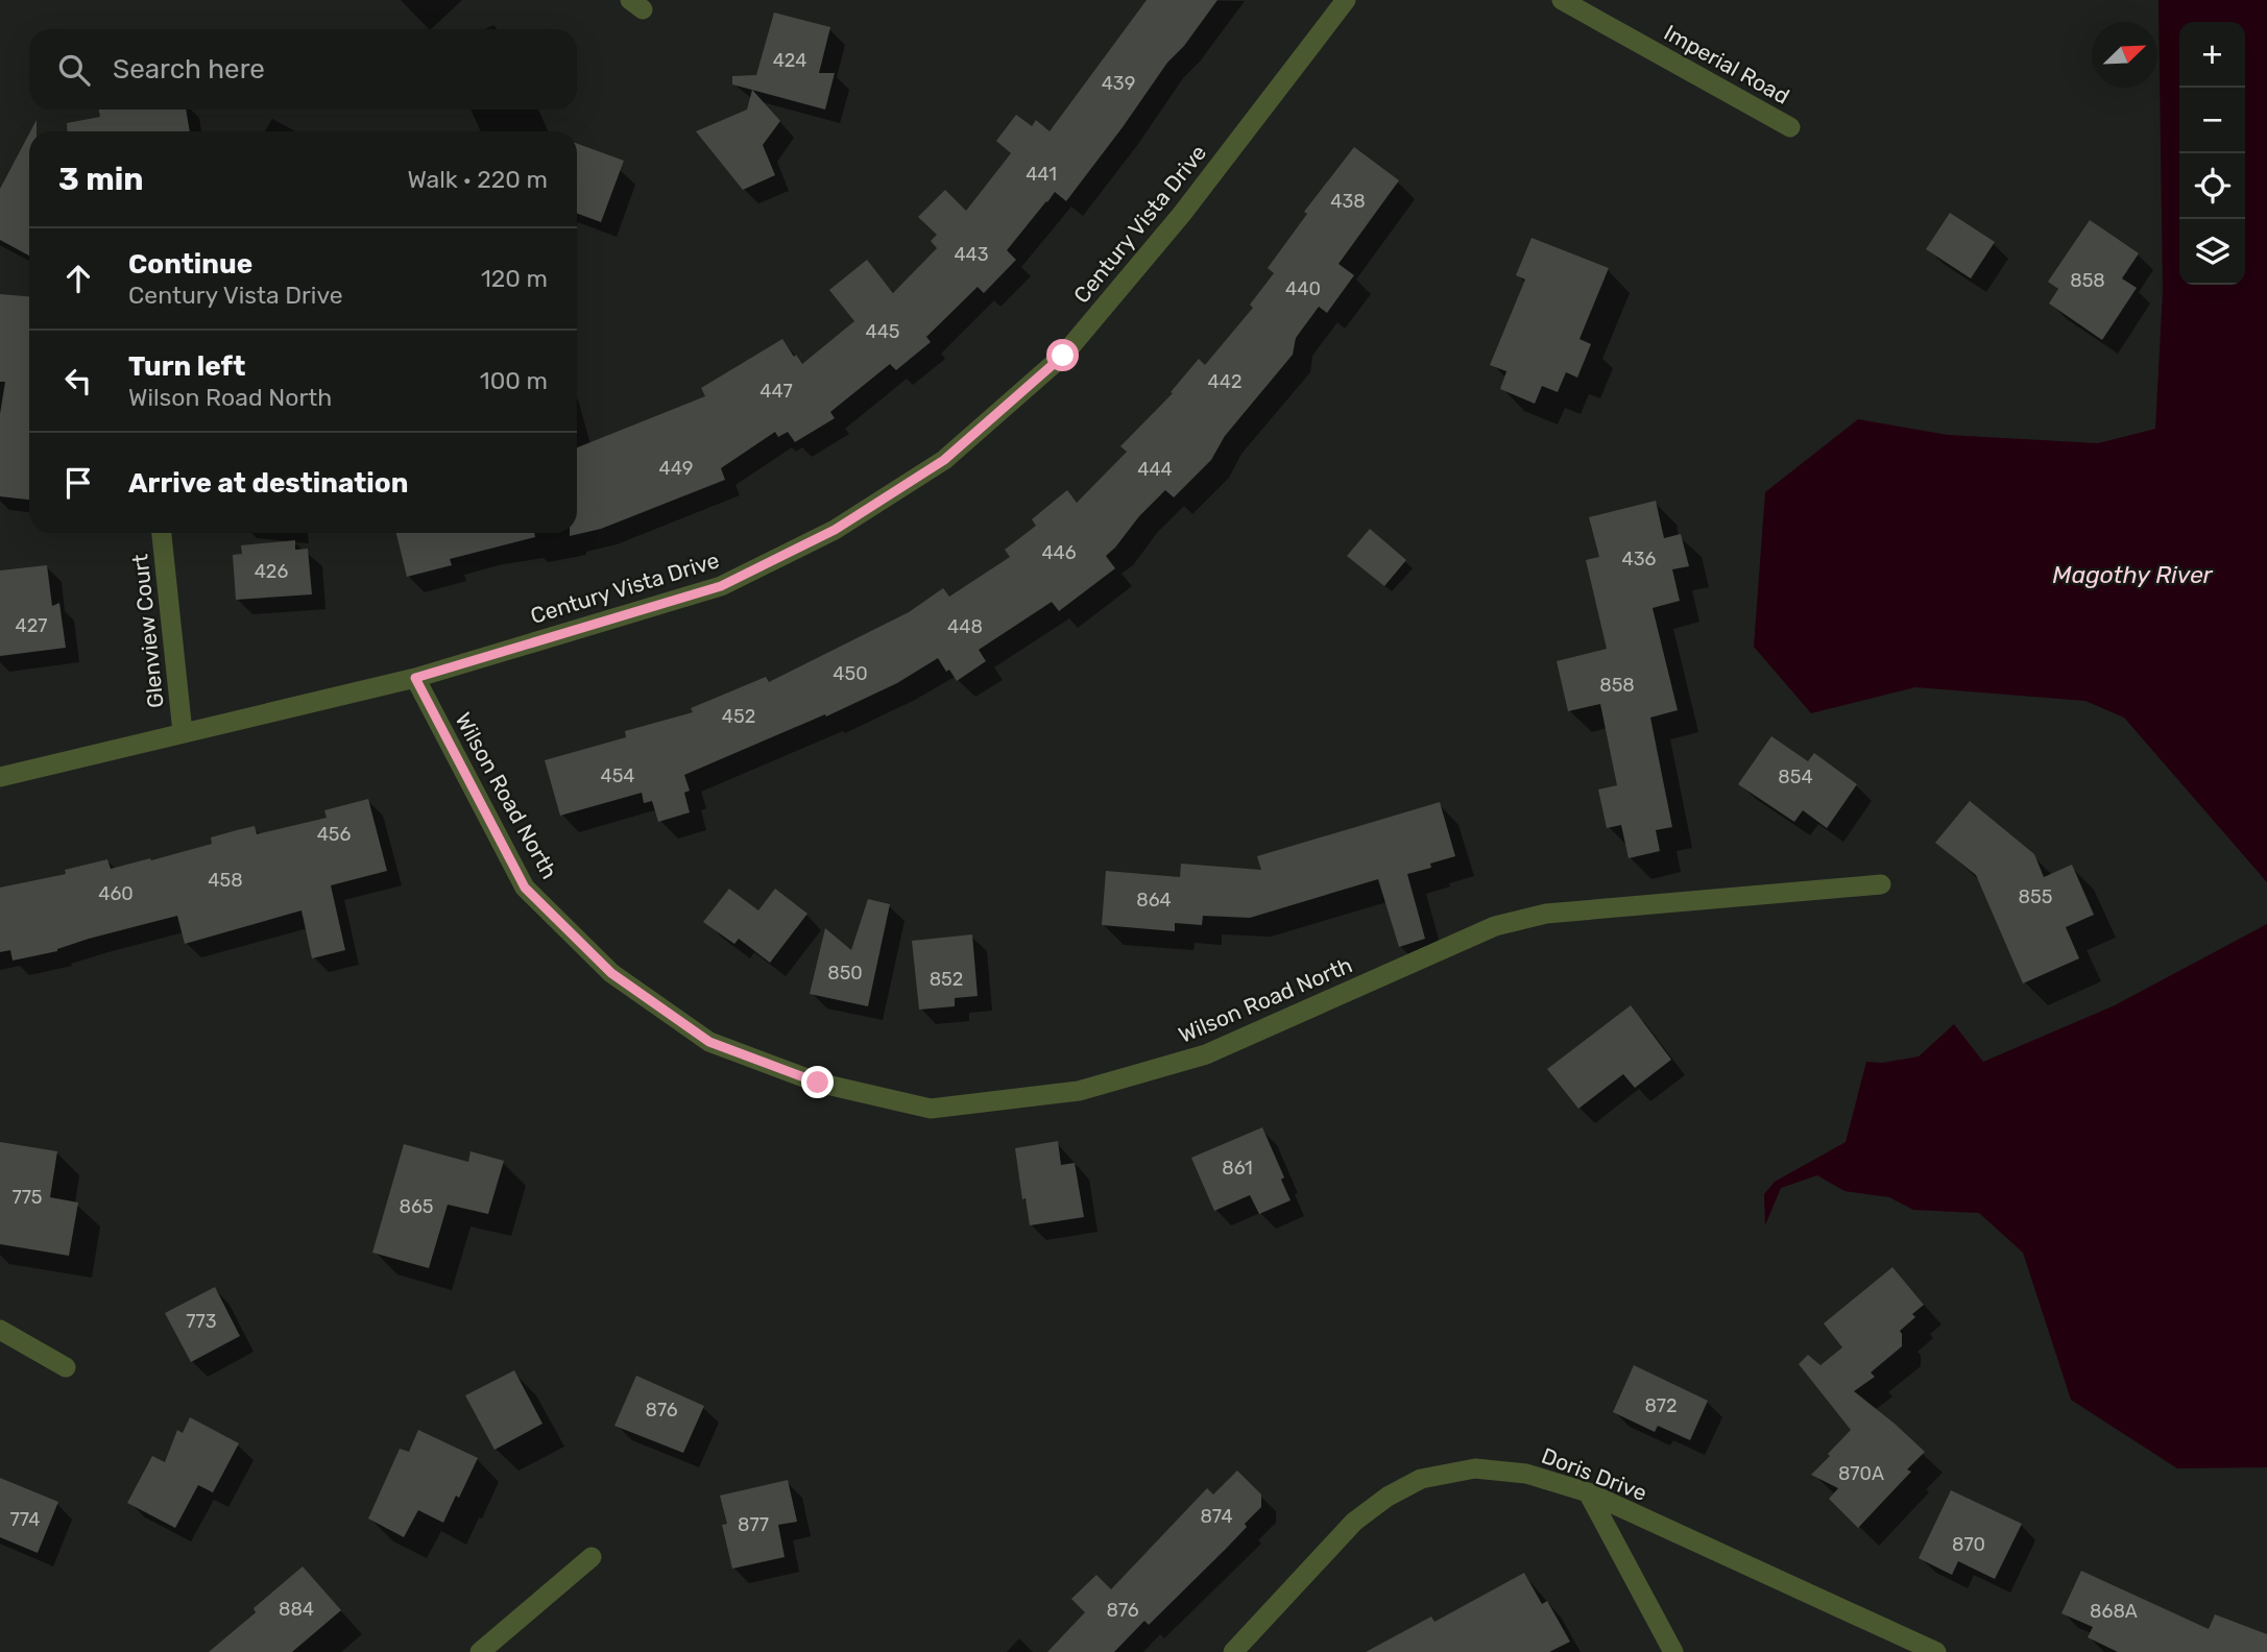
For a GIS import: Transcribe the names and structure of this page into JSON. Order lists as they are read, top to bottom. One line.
{"streets":{"street":["Imperial Road","Century Vista Drive","Glenview Court","Wilson Road North","Doris Drive"]},"crossings":[["Century Vista Drive","Glenview Court"],["Century Vista Drive","Wilson Road North"]],"water":["Magothy River"],"house_numbers":["424","439","441","438","443","858","440","445","442","447","449","444","446","436","426","427","448","450","858","452","454","854","456","458","460","855","864","850","852","861","775","865","773","872","876","870A","874","774","877","870","884","876","868A"],"north":"top right","page":{"map_buttons":["+","−"],"search":"Search here","heading":["3 min","Walk · 220 m"],"list":[["Continue","Century Vista Drive","120 m"],["Turn left","Wilson Road North","100 m"],"Arrive at destination"]}}
